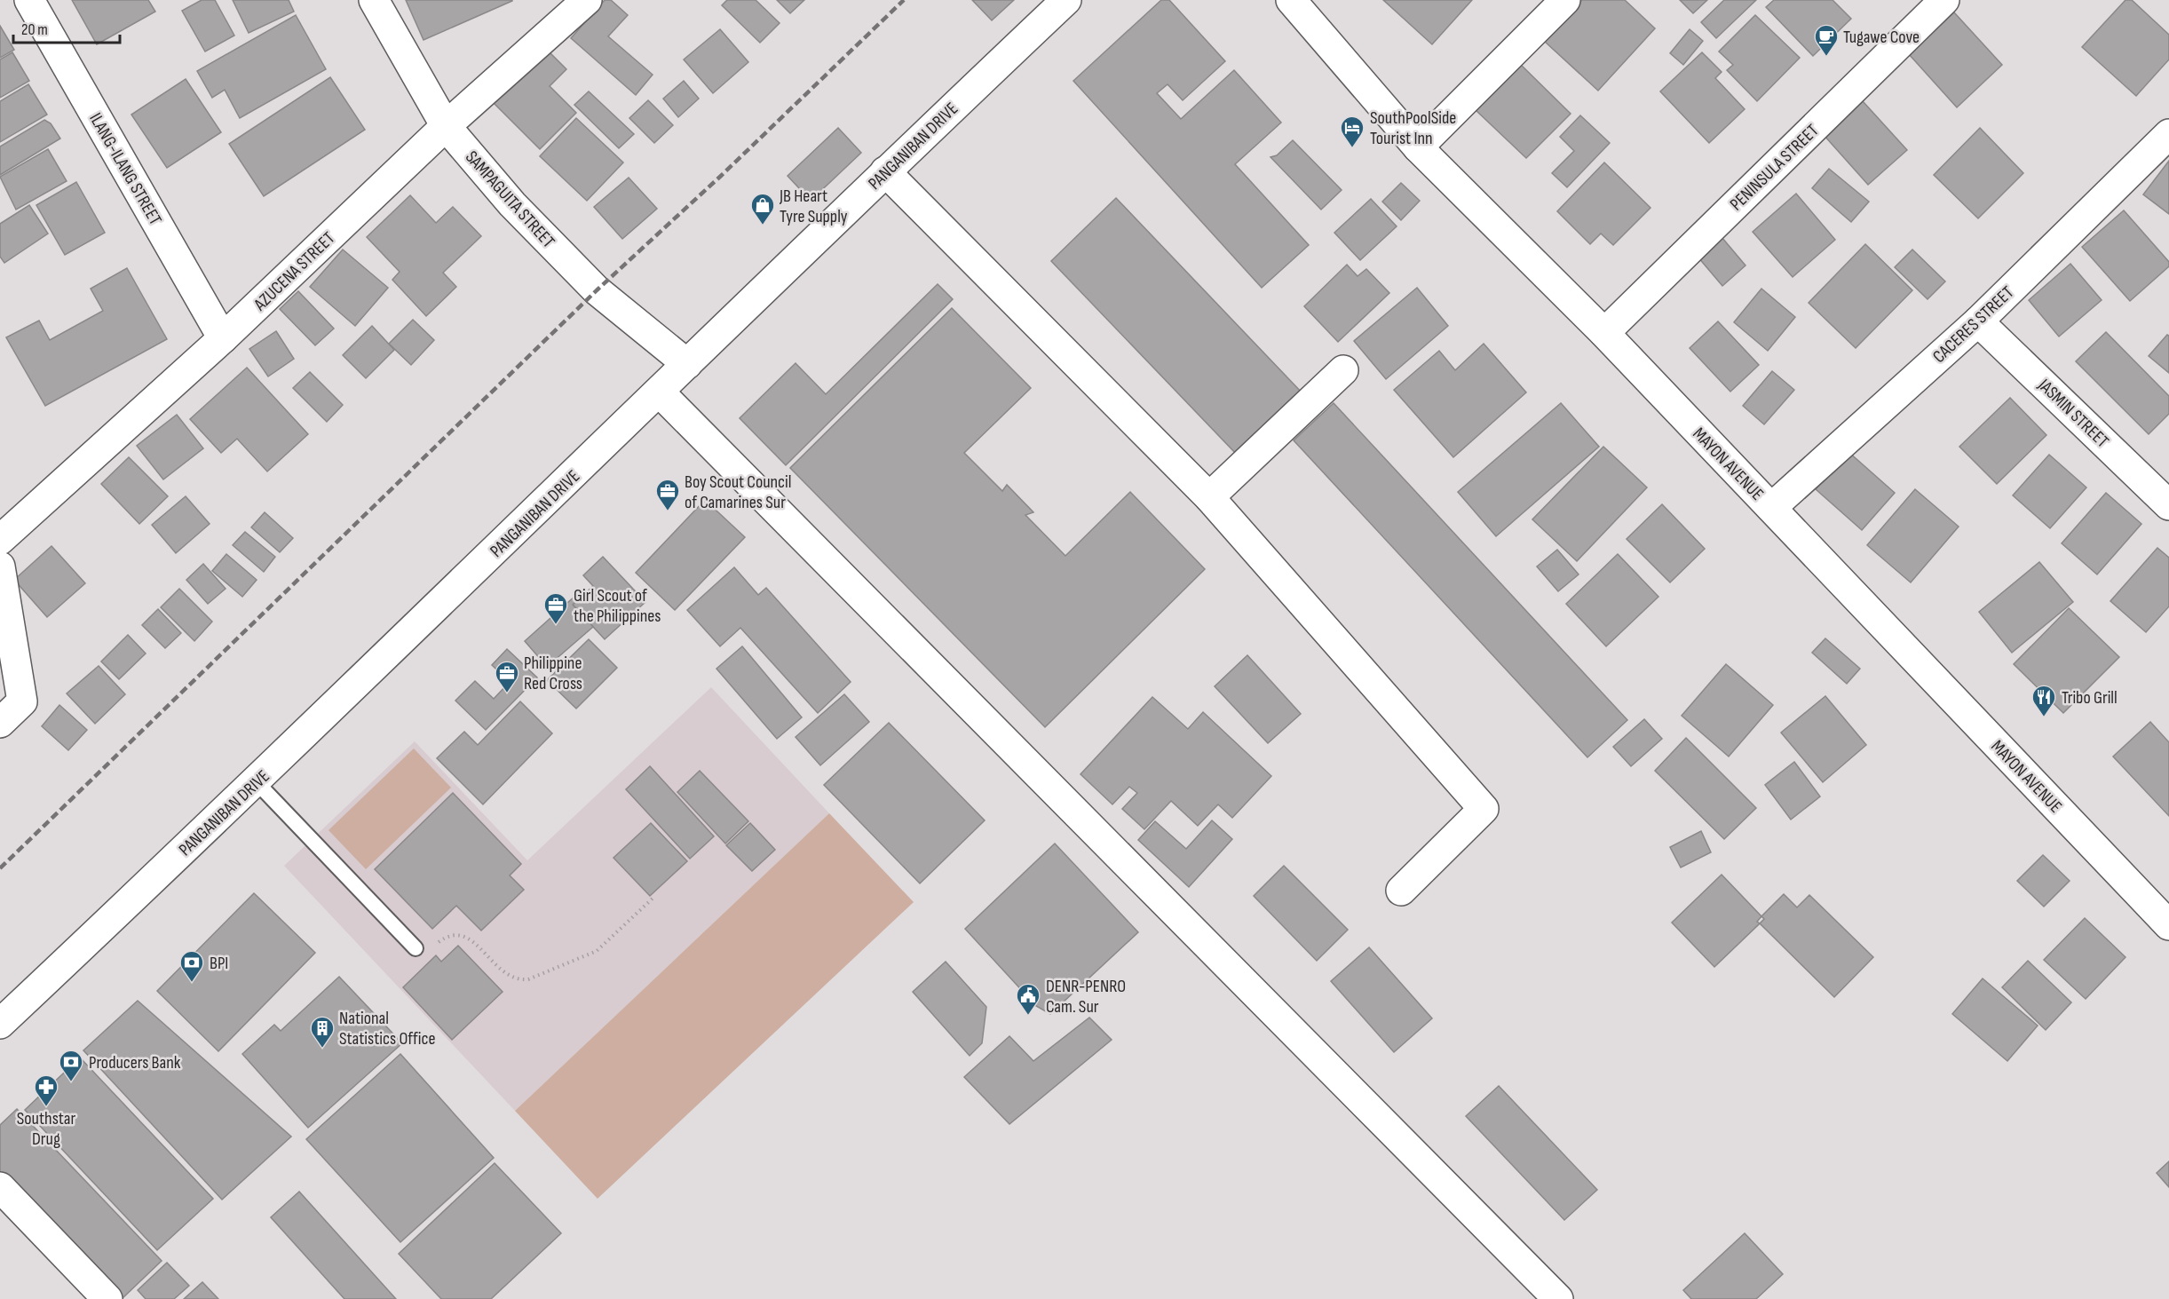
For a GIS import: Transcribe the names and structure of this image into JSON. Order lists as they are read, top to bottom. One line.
{"streets":{"street":["PANGANIBAN DRIVE","PENINSULA STREET","ILANG-ILANG STREET","SAMPAGUITA STREET","AZUCENA STREET","CACERES STREET","JASMIN STREET","MAYON AVENUE"]},"crossings":[["PANGANIBAN DRIVE","SAMPAGUITA STREET"],["PENINSULA STREET","MAYON AVENUE"],["ILANG-ILANG STREET","AZUCENA STREET"],["SAMPAGUITA STREET","AZUCENA STREET"],["CACERES STREET","JASMIN STREET"],["CACERES STREET","MAYON AVENUE"]],"places":{"cafe":["Tugawe Cove"],"hotel":["SouthPoolSide Tourist Inn"],"shop":["JB Heart Tyre Supply"],"office":["Boy Scout Council of Camarines Sur","Girl Scout of the Philippines","Philippine Red Cross"],"restaurant":["Tribo Grill"],"bank":["BPI","Producers Bank"],"public building":["DENR-PENRO Cam. Sur"],"building":["National Statistics Office"],"pharmacy":["Southstar Drug"]},"scale_bar":"20 m"}
